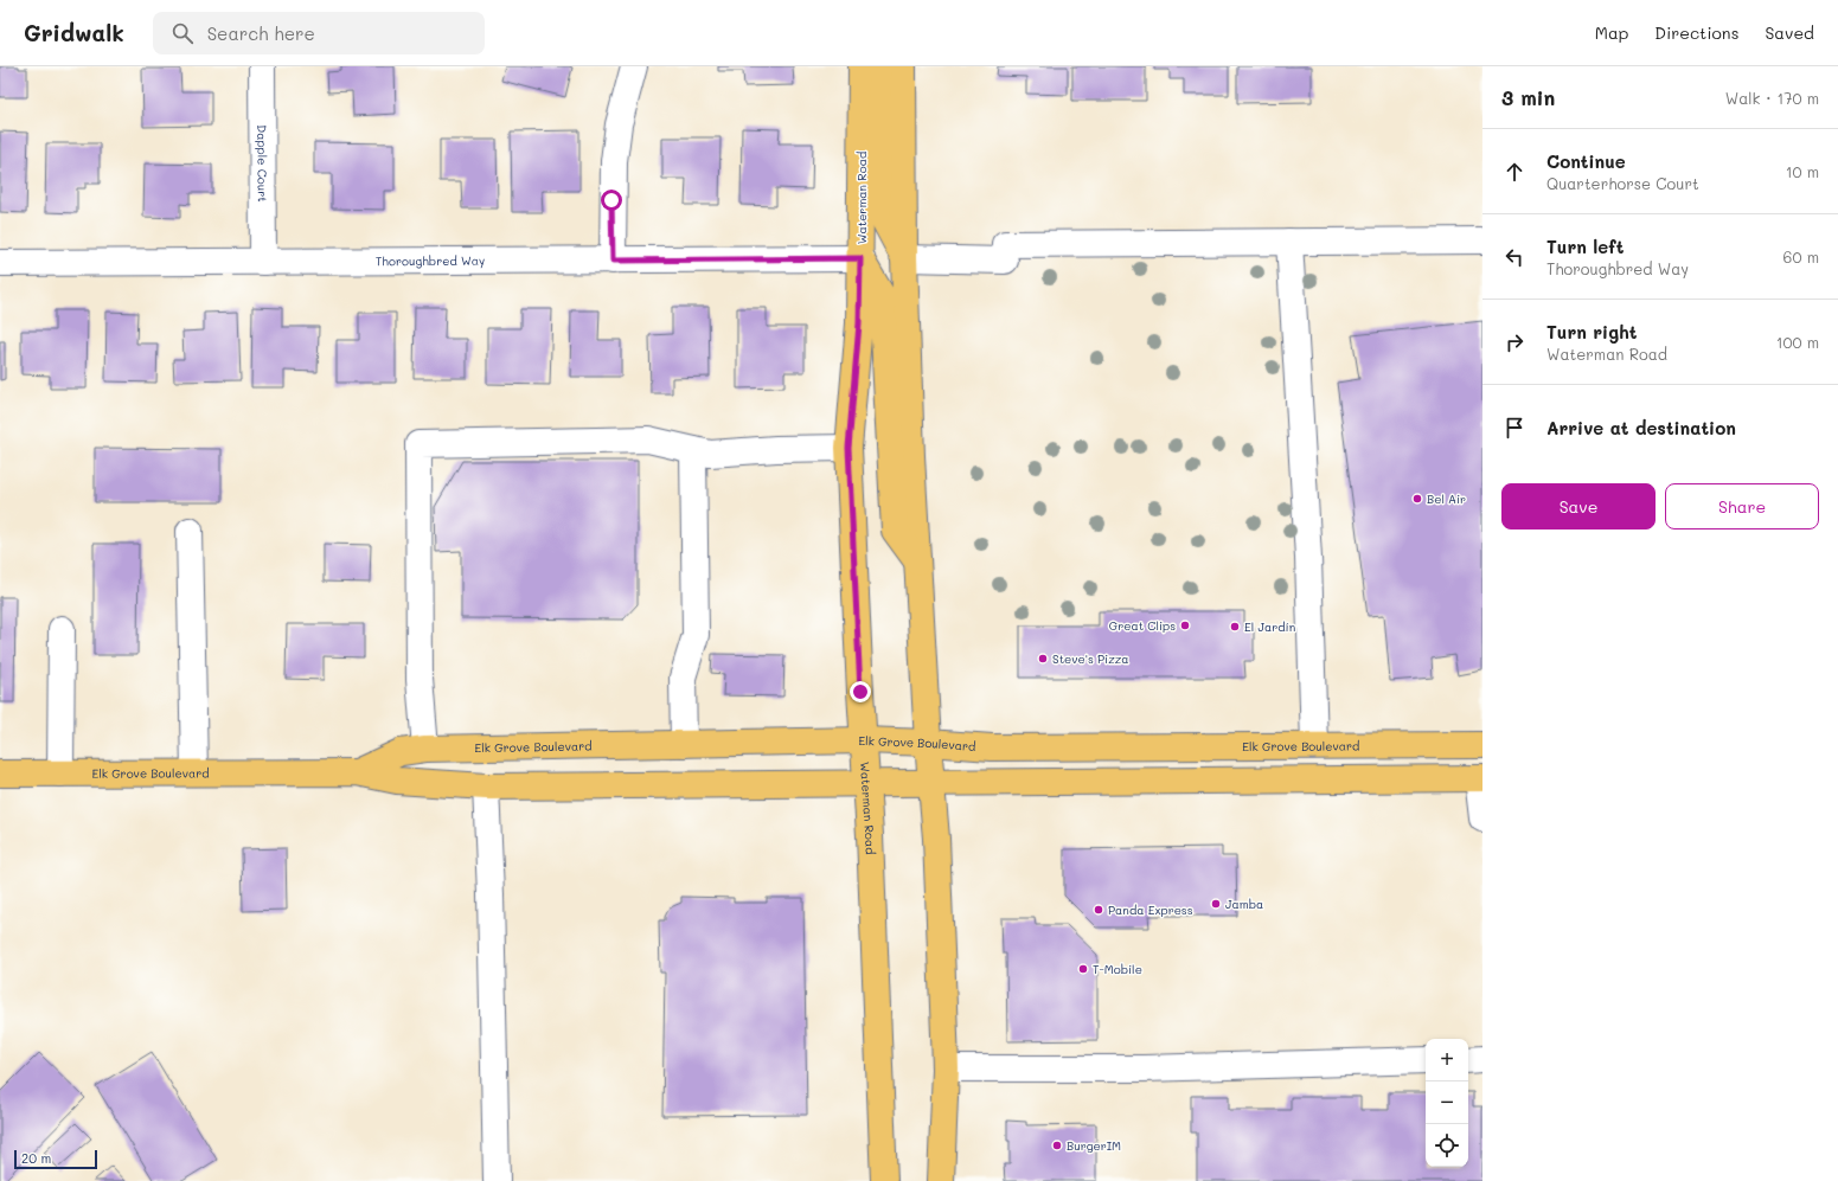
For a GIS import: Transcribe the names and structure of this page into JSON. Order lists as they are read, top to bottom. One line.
{"streets":{"main road":["Waterman Road","Elk Grove Boulevard"],"street":["Dapple Court","Thoroughbred Way"]},"crossings":[["Dapple Court","Thoroughbred Way"],["Waterman Road","Thoroughbred Way"],["Waterman Road","Elk Grove Boulevard"]],"places":["Bel Air","Great Clips","El Jardín","Steve's Pizza","Jamba","Panda Express","T-Mobile","BurgerIM"],"scale_bar":"20 m","page":{"header":"Gridwalk","search":"Search here","nav":["Map","Directions","Saved"],"heading":["3 min","Walk · 170 m"],"list":[["Continue","Quarterhorse Court","10 m"],["Turn left","Thoroughbred Way","60 m"],["Turn right","Waterman Road","100 m"],"Arrive at destination"],"buttons":["Save","Share"],"map_buttons":["+","−"],"scale":"20 m"}}
